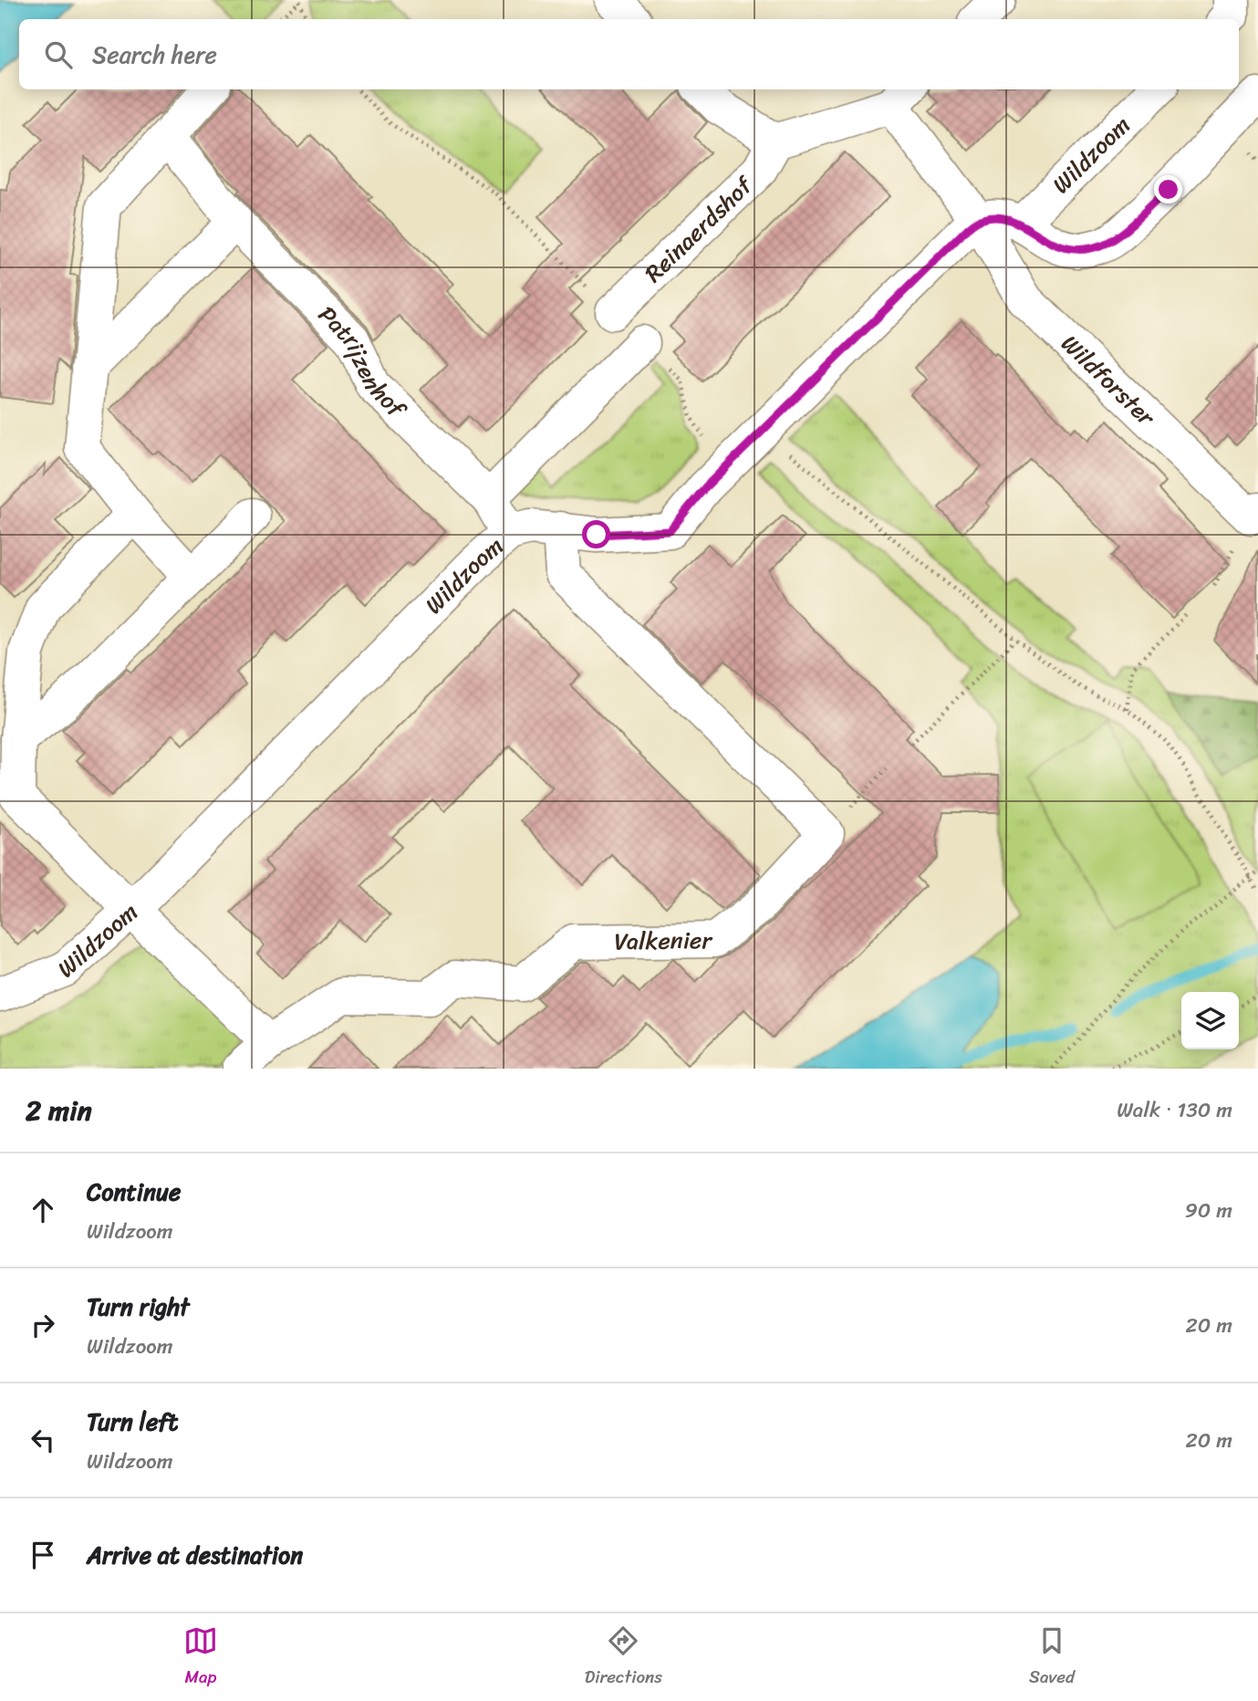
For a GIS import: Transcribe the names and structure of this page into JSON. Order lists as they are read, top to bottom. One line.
{"streets":{"street":["Wildzoom","Reinaerdshof","Patrijzenhof","Wildforster","Valkenier"]},"crossings":[["Wildzoom","Patrijzenhof"],["Wildzoom","Wildforster"]],"page":{"search":"Search here","heading":["2 min","Walk · 130 m"],"list":[["Continue","Wildzoom","90 m"],["Turn right","Wildzoom","20 m"],["Turn left","Wildzoom","20 m"],"Arrive at destination"],"nav":["Map","Directions","Saved"]}}
